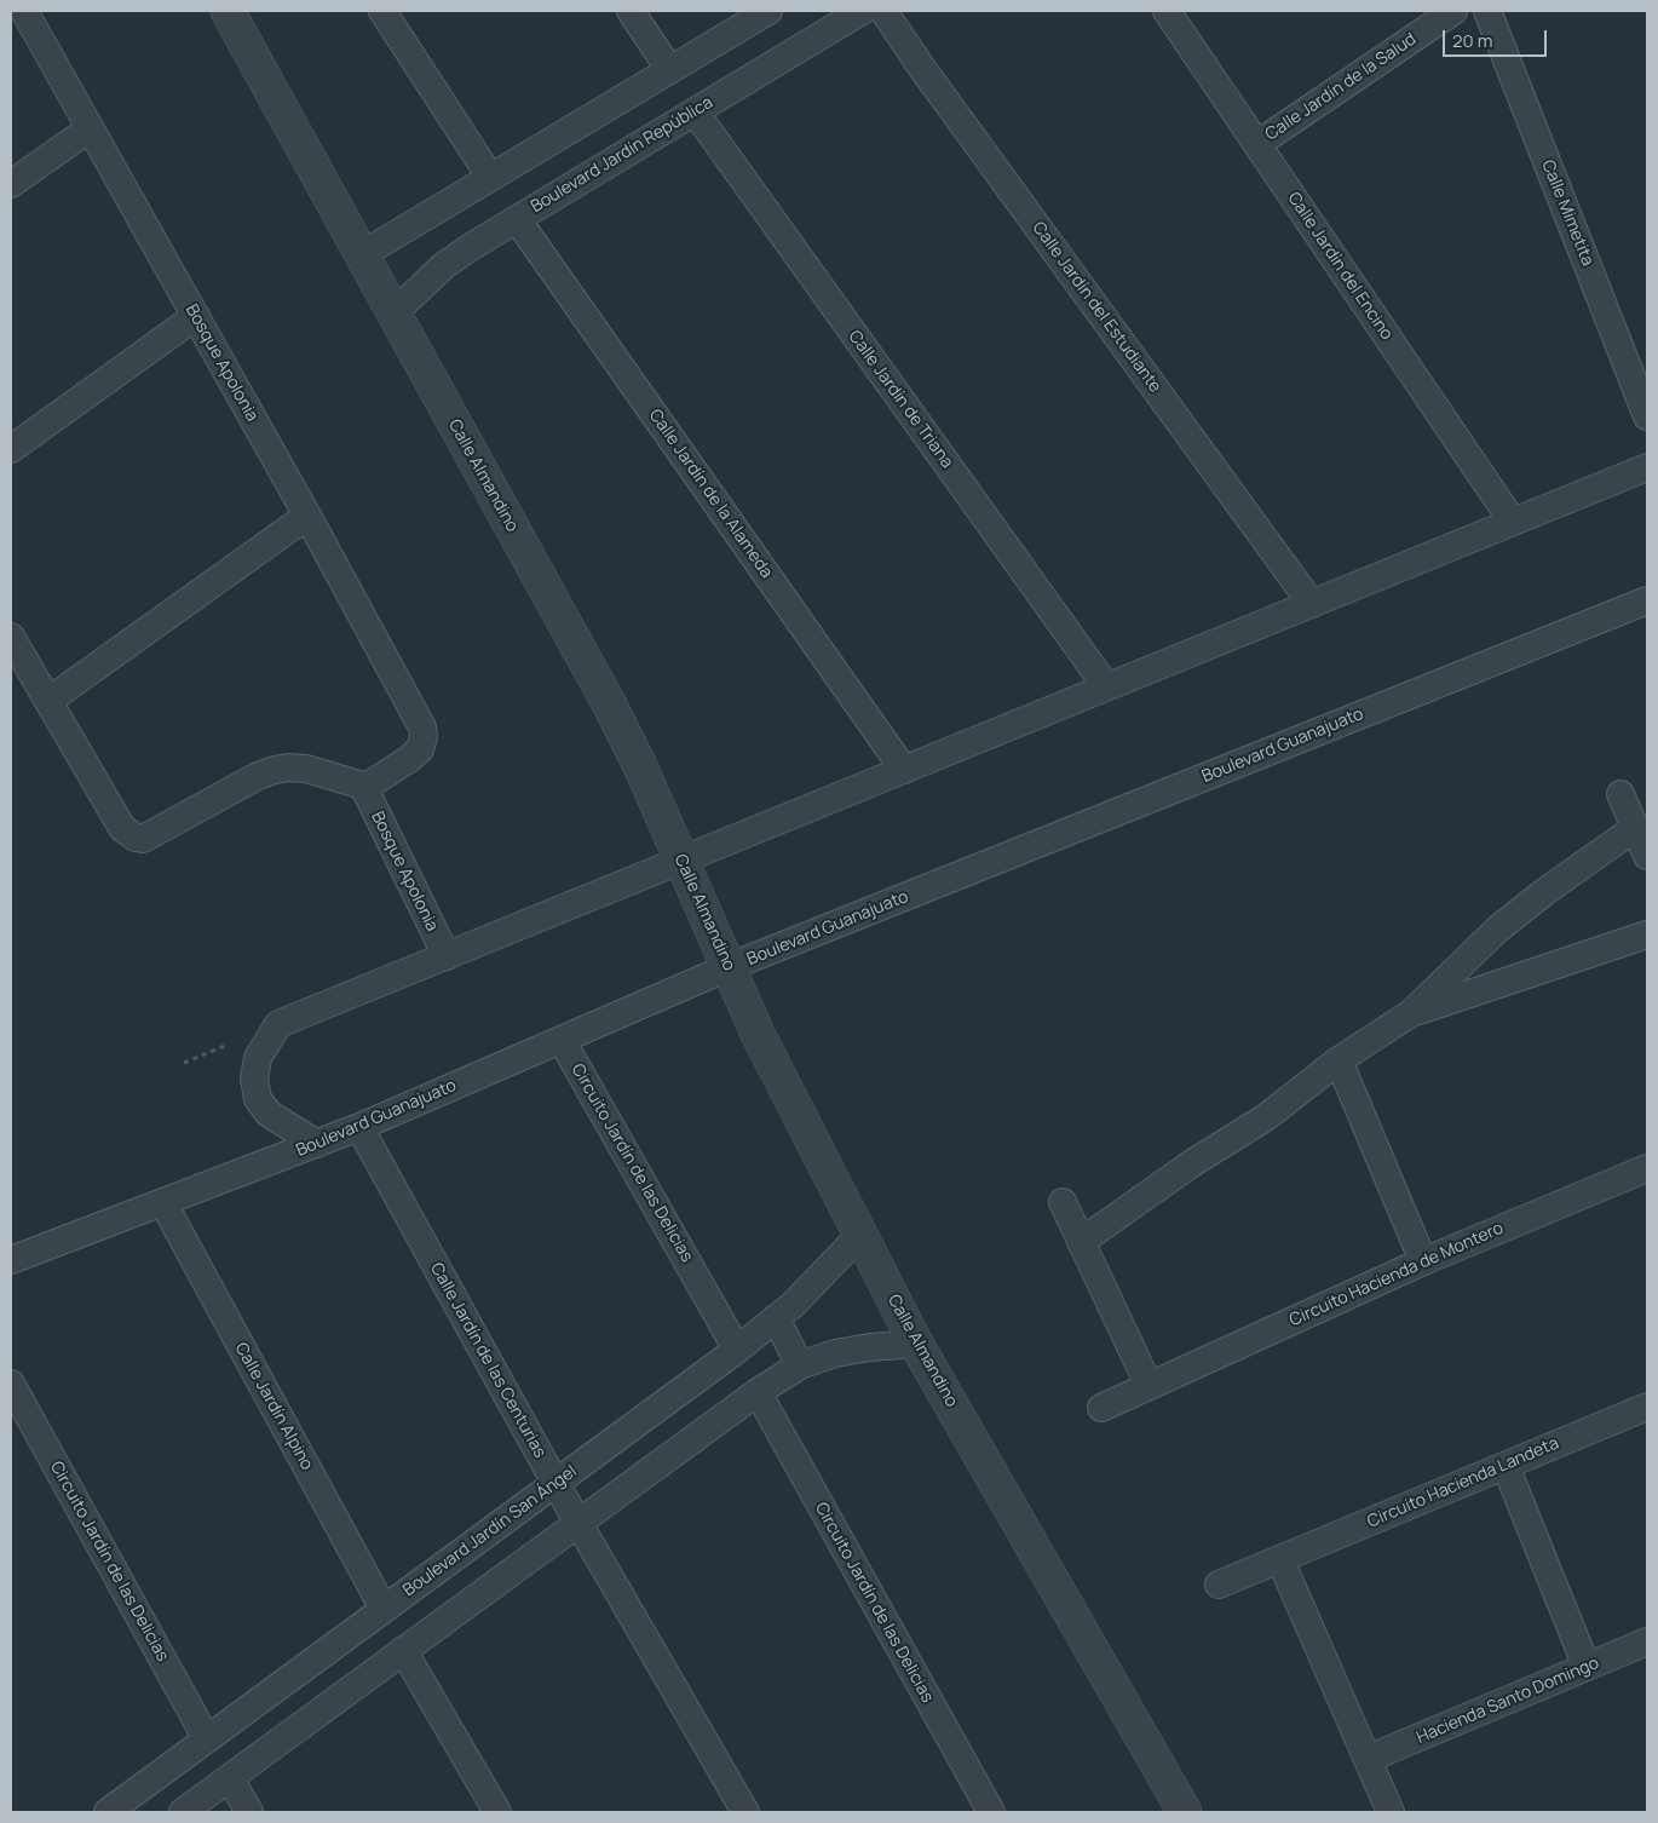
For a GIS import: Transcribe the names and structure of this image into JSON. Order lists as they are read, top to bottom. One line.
{"streets":{"street":["Calle Jardín de la Salud","Boulevard Jardín República","Calle Mimetita","Calle Jardín del Encino","Calle Jardín del Estudiante","Bosque Apolonia","Calle Jardín de Triana","Calle Almandino","Calle Jardín de la Alameda","Boulevard Guanajuato","Circuito Jardín de las Delicias","Circuito Hacienda de Montero","Calle Jardín de las Centurias","Calle Jardín Alpino","Circuito Hacienda Landeta","Boulevard Jardín San Ángel","Hacienda Santo Domingo"]},"crossings":[["Calle Jardín de la Salud","Calle Jardín del Encino"],["Boulevard Jardín República","Calle Jardín de Triana"],["Boulevard Jardín República","Calle Almandino"],["Boulevard Jardín República","Calle Jardín de la Alameda"],["Calle Almandino","Boulevard Guanajuato"],["Calle Almandino","Boulevard Jardín San Ángel"],["Boulevard Guanajuato","Circuito Jardín de las Delicias"],["Boulevard Guanajuato","Calle Jardín de las Centurias"],["Boulevard Guanajuato","Calle Jardín Alpino"],["Circuito Jardín de las Delicias","Boulevard Jardín San Ángel"],["Calle Jardín de las Centurias","Boulevard Jardín San Ángel"],["Calle Jardín Alpino","Boulevard Jardín San Ángel"]],"scale_bar":"20 m"}
